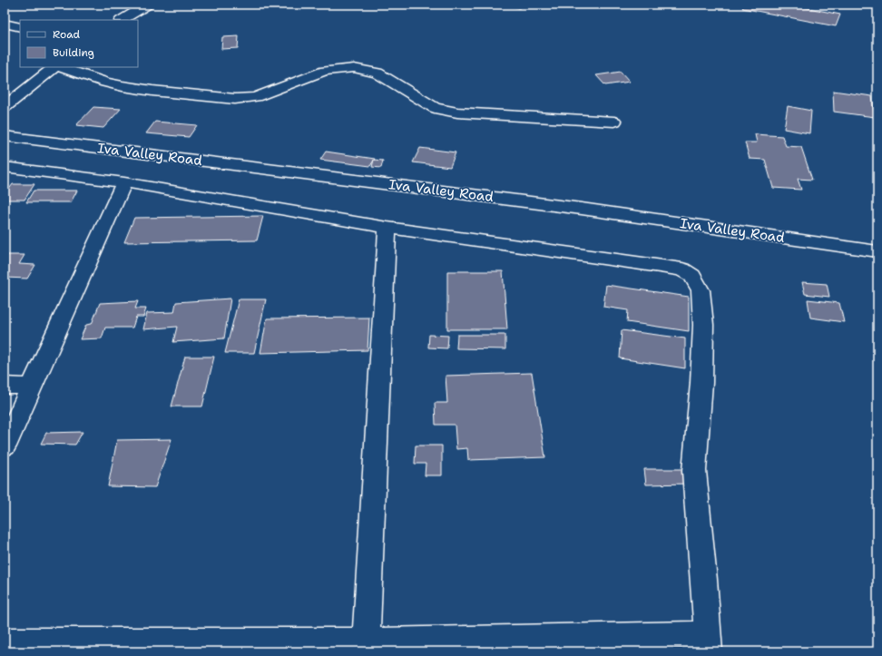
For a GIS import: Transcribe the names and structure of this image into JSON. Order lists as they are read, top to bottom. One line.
{"streets":{"street":["Iva Valley Road"]},"legend":["Road","Building"]}
